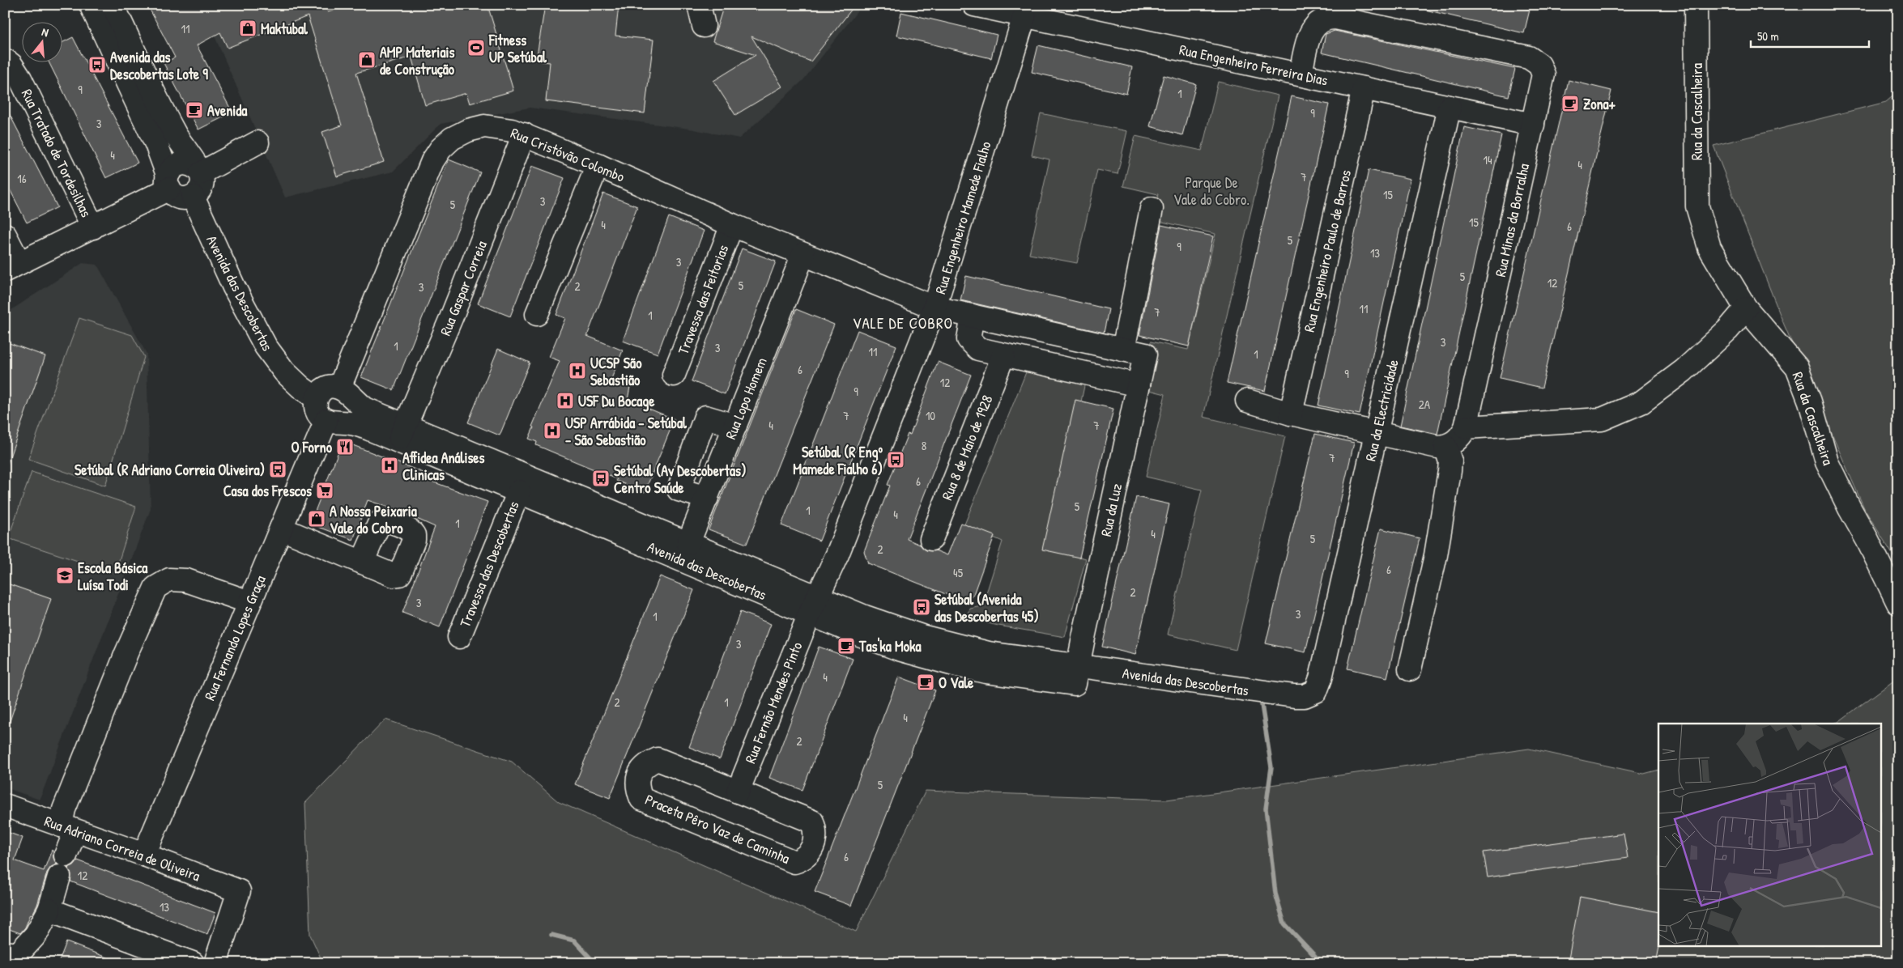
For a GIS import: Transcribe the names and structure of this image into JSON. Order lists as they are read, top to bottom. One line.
{"streets":{"street":["Rua Engenheiro Ferreira Dias","Rua da Cascalheira","Rua Tratado de Tordesilhas","Rua Cristóvão Colombo","Rua Engenheiro Mamede Fialho","Rua Minas da Borralha","Rua Engenheiro Paulo de Barros","Rua Gaspar Correia","Avenida das Descobertas","Travessa das Feitorias","Rua Lopo Homem","Rua da Electricidade","Rua 8 de Maio de 1928","Rua da Luz","Travessa das Descobertas","Rua Fernando Lopes Graça","Rua Fernão Mendes Pinto","Praceta Pêro Vaz de Caminha","Rua Adriano Correia de Oliveira"]},"crossings":[["Rua Engenheiro Ferreira Dias","Rua Engenheiro Mamede Fialho"],["Rua Engenheiro Ferreira Dias","Rua Minas da Borralha"],["Rua Engenheiro Ferreira Dias","Rua Engenheiro Paulo de Barros"],["Rua Engenheiro Ferreira Dias","Rua da Electricidade"],["Rua Cristóvão Colombo","Rua Engenheiro Mamede Fialho"],["Rua Cristóvão Colombo","Rua Gaspar Correia"],["Rua Cristóvão Colombo","Avenida das Descobertas"],["Rua Cristóvão Colombo","Travessa das Feitorias"],["Rua Cristóvão Colombo","Rua Lopo Homem"],["Rua Cristóvão Colombo","Rua Fernando Lopes Graça"],["Rua Engenheiro Mamede Fialho","Avenida das Descobertas"],["Rua Engenheiro Mamede Fialho","Rua Fernão Mendes Pinto"],["Rua Gaspar Correia","Avenida das Descobertas"],["Avenida das Descobertas","Rua Lopo Homem"],["Avenida das Descobertas","Rua da Electricidade"],["Avenida das Descobertas","Rua da Luz"],["Avenida das Descobertas","Travessa das Descobertas"],["Avenida das Descobertas","Rua Fernando Lopes Graça"],["Avenida das Descobertas","Rua Fernão Mendes Pinto"],["Rua Fernando Lopes Graça","Rua Adriano Correia de Oliveira"],["Rua Fernão Mendes Pinto","Praceta Pêro Vaz de Caminha"]],"districts":["VALE DE COBRO"],"parks":["Parque De Vale do Cobro."],"places":{"shop":["Maktubal","AMP Materiais de Construção","A Nossa Peixaria Vale do Cobro"],"sports":["Fitness UP Setúbal"],"bus stop":["Avenida das Descobertas Lote 9","Setúbal (R Engº Mamede Fialho 6)","Setúbal (R Adriano Correia Oliveira)","Setúbal (Av Descobertas) Centro Saúde","Setúbal (Avenida das Descobertas 45)"],"cafe":["Zona+","Avenida","Tas'ka Moka","O Vale"],"hospital":["UCSP São Sebastião","USF Du Bocage","USP Arrábida - Setúbal - São Sebastião","Affidea Análises Clinicas"],"restaurant":["O Forno"],"supermarket":["Casa dos Frescos"],"school or university":["Escola Básica Luísa Todi"]},"house_numbers":["11","9","1","9","3","4","14","4","7","16","15","3","5","15","4","6","5","9","13","3","5","12","5","2","3","11","7","1","3","1","3","11","1","6","9","12","9","2A","7","10","4","7","8","7","6","5","1","4","1","4","5","2","6","45","2","3","3","1","3","4","2","1","4","2","5","6","12","13"],"scale_bar":"50 m","north":"top"}
